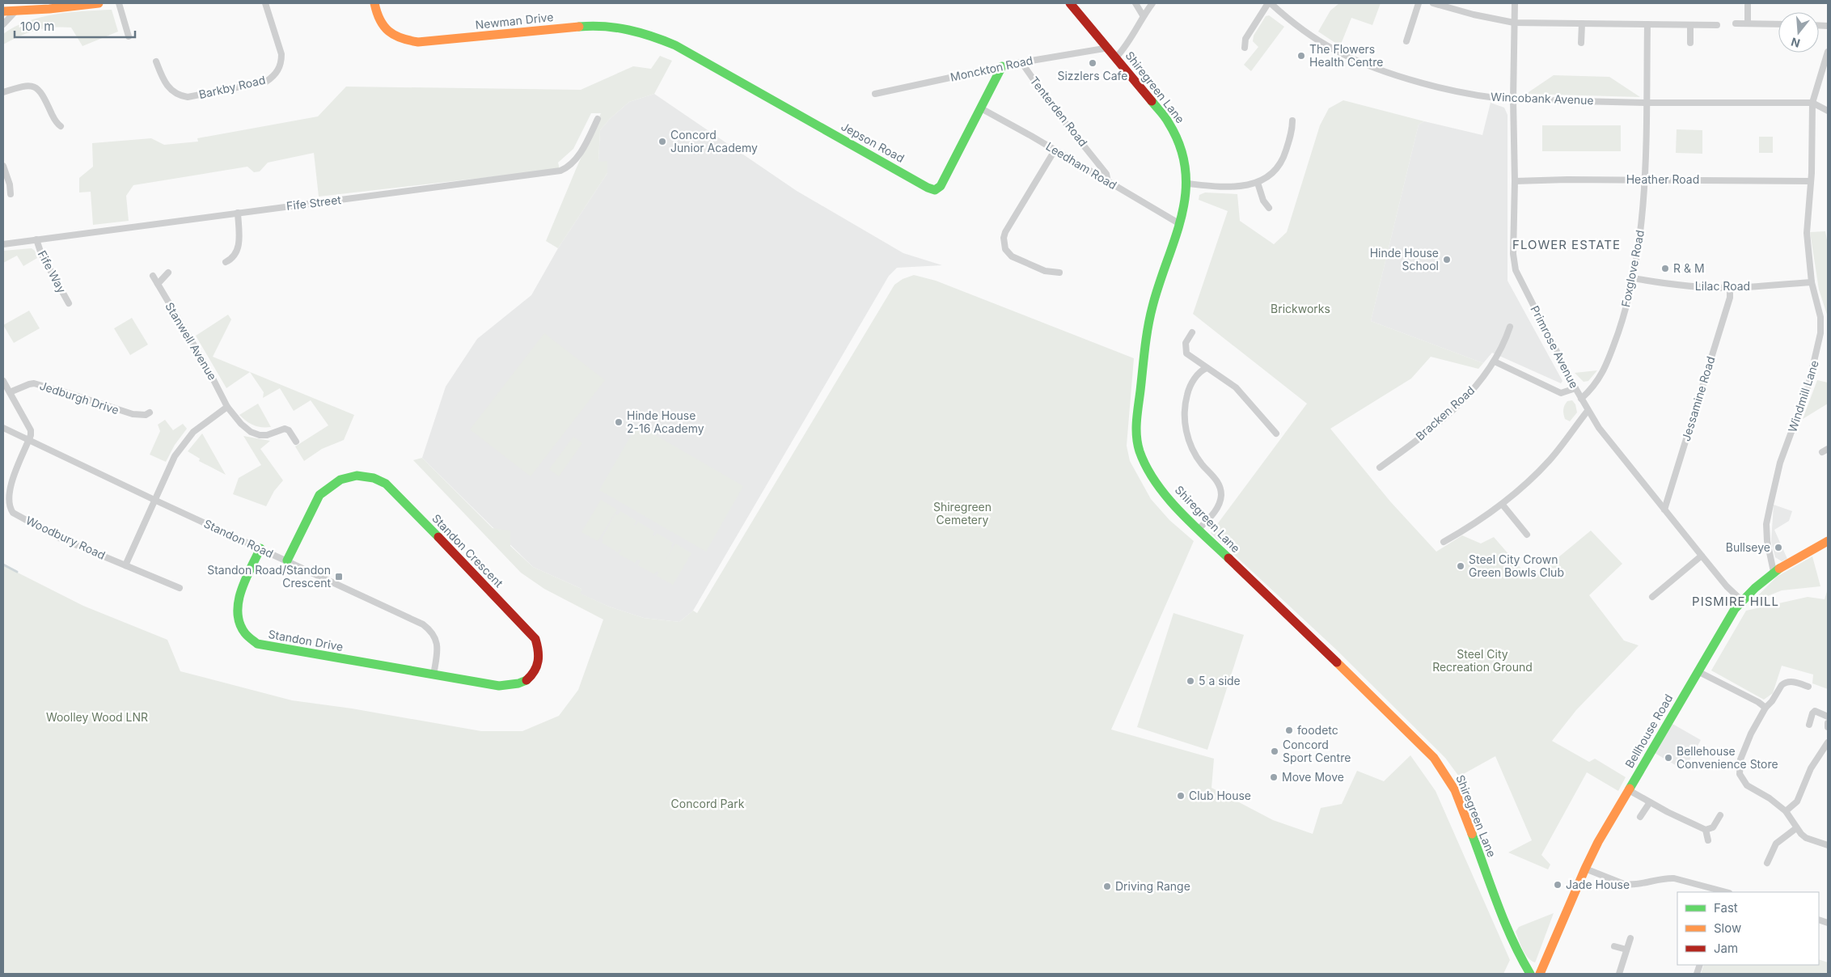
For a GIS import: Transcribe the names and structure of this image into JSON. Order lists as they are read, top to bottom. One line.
{"streets":{"street":["Newman Drive","Monckton Road","Barkby Road","Shiregreen Lane","Wincobank Avenue","Tenterden Road","Jepson Road","Leedham Road","Heather Road","Fife Street","Foxglove Road","Fife Way","Lilac Road","Stanwell Avenue","Primrose Avenue","Windmill Lane","Jedburgh Drive","Jessamine Road","Bracken Road","Woodbury Road","Standon Road","Standon Crescent","Standon Drive","Bellhouse Road"]},"crossings":[["Newman Drive","Jepson Road"],["Monckton Road","Shiregreen Lane"],["Monckton Road","Tenterden Road"],["Monckton Road","Jepson Road"],["Shiregreen Lane","Leedham Road"],["Wincobank Avenue","Foxglove Road"],["Wincobank Avenue","Primrose Avenue"],["Wincobank Avenue","Windmill Lane"],["Tenterden Road","Leedham Road"],["Jepson Road","Leedham Road"],["Heather Road","Foxglove Road"],["Heather Road","Primrose Avenue"],["Heather Road","Windmill Lane"],["Fife Street","Fife Way"],["Foxglove Road","Lilac Road"],["Foxglove Road","Primrose Avenue"],["Lilac Road","Windmill Lane"],["Lilac Road","Jessamine Road"],["Primrose Avenue","Jessamine Road"],["Primrose Avenue","Bellhouse Road"],["Windmill Lane","Bellhouse Road"],["Woodbury Road","Standon Road"],["Standon Road","Standon Crescent"],["Standon Road","Standon Drive"],["Standon Crescent","Standon Drive"]],"districts":["FLOWER ESTATE","PISMIRE HILL"],"parks":["Brickworks","Shiregreen Cemetery","Steel City Recreation Ground","Woolley Wood LNR","Concord Park"],"places":{"other":["The Flowers Health Centre","Sizzlers Cafe","Concord Junior Academy","Hinde House School","R & M","Hinde House 2-16 Academy","Bullseye","Steel City Crown Green Bowls Club","5 a side","foodetc","Concord Sport Centre","Bellehouse Convenience Store","Move Move","Club House","Jade House","Driving Range"],"transit":["Standon Road/Standon Crescent"]},"legend":["Fast","Slow","Jam"],"scale_bar":"100 m","north":"bottom"}
